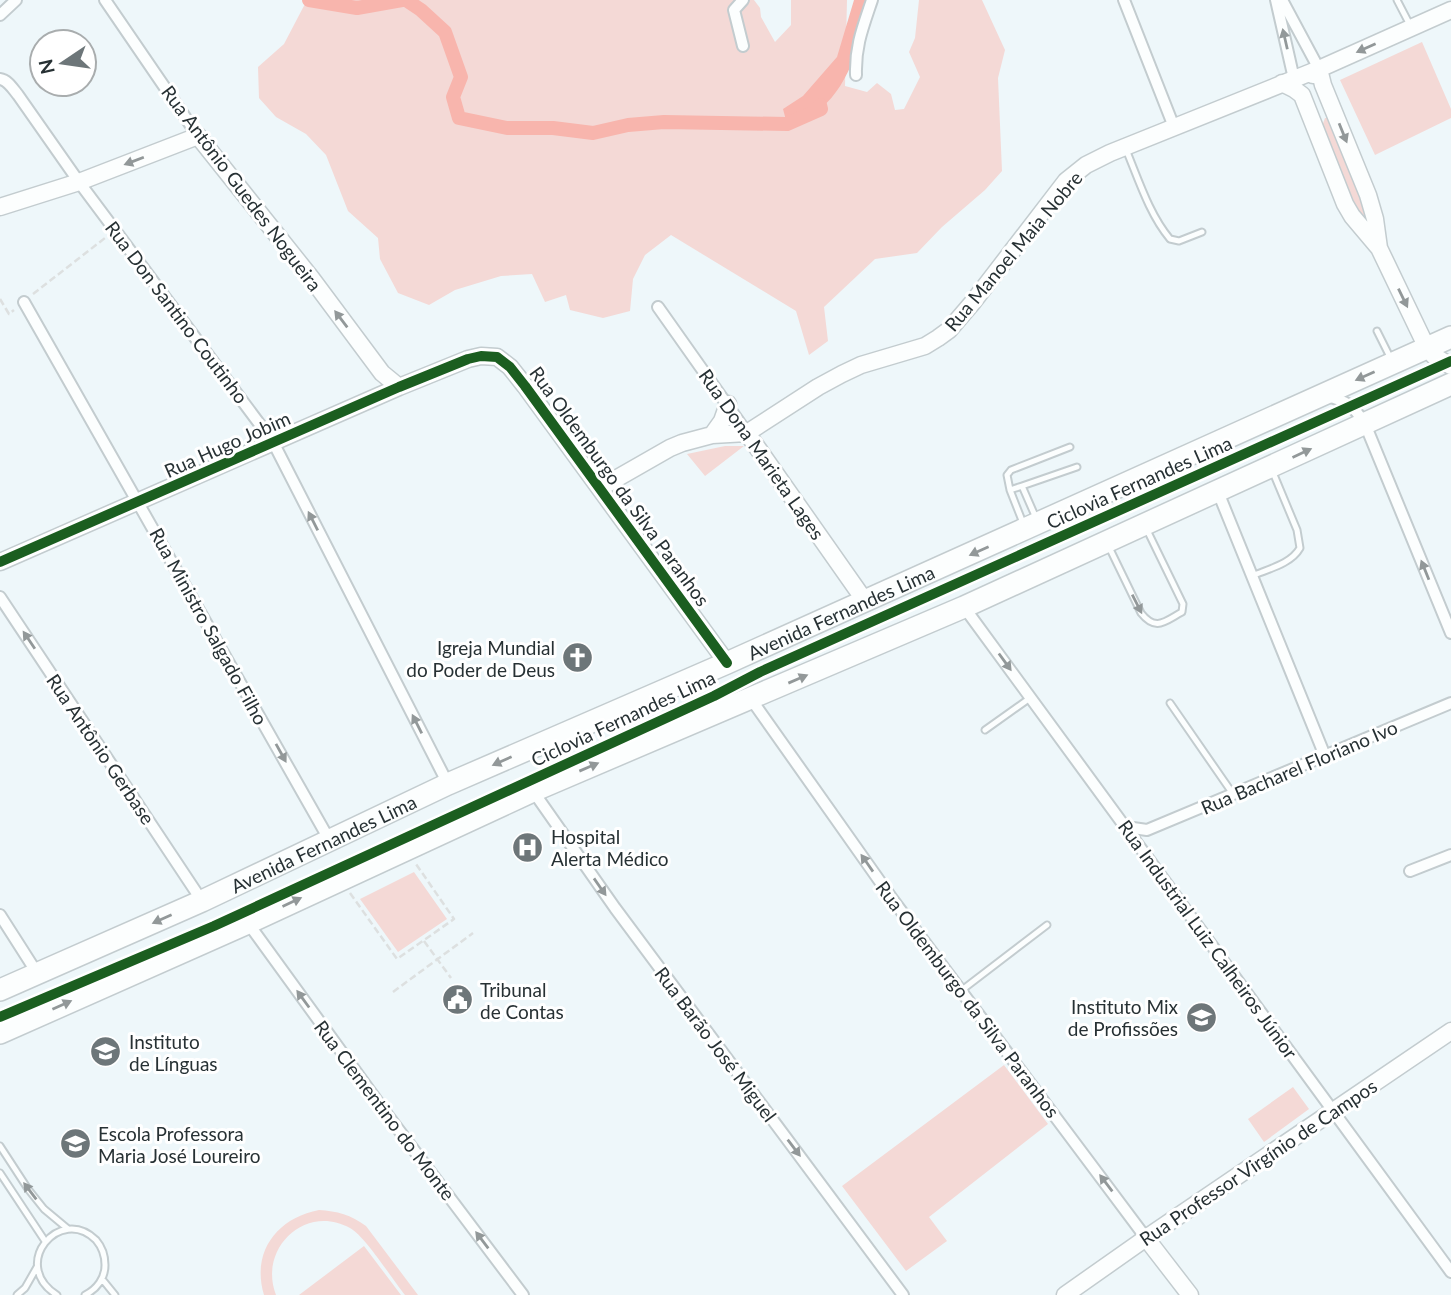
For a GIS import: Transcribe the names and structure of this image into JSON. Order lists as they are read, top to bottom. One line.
{"streets":{"highway":["Avenida Fernandes Lima"],"street":["Rua Antônio Guedes Nogueira","Rua Manoel Maia Nobre","Rua Don Santino Coutinho","Rua Hugo Jobim","Rua Dona Marieta Lages","Rua Oldemburgo da Silva Paranhos","Rua Ministro Salgado Filho","Rua Antônio Gerbase","Rua Bacharel Floriano Ivo","Rua Industrial Luiz Calheiros Júnior","Rua Barão José Miguel","Rua Clementino do Monte","Rua Professor Virgínio de Campos"],"cycle path":["Ciclovia Fernandes Lima"]},"crossings":[["Rua Antônio Guedes Nogueira","Rua Hugo Jobim"],["Rua Manoel Maia Nobre","Rua Dona Marieta Lages"],["Rua Manoel Maia Nobre","Rua Oldemburgo da Silva Paranhos"],["Rua Don Santino Coutinho","Rua Hugo Jobim"],["Rua Don Santino Coutinho","Avenida Fernandes Lima"],["Rua Hugo Jobim","Rua Oldemburgo da Silva Paranhos"],["Rua Hugo Jobim","Rua Ministro Salgado Filho"],["Rua Dona Marieta Lages","Avenida Fernandes Lima"],["Rua Oldemburgo da Silva Paranhos","Avenida Fernandes Lima"],["Rua Oldemburgo da Silva Paranhos","Rua Professor Virgínio de Campos"],["Avenida Fernandes Lima","Rua Ministro Salgado Filho"],["Avenida Fernandes Lima","Rua Antônio Gerbase"],["Avenida Fernandes Lima","Rua Industrial Luiz Calheiros Júnior"],["Avenida Fernandes Lima","Rua Barão José Miguel"],["Avenida Fernandes Lima","Rua Clementino do Monte"],["Rua Industrial Luiz Calheiros Júnior","Rua Professor Virgínio de Campos"]],"one_way":["Rua Antônio Guedes Nogueira","Rua Don Santino Coutinho","Rua Oldemburgo da Silva Paranhos","Rua Ministro Salgado Filho","Rua Antônio Gerbase","Rua Barão José Miguel","Rua Clementino do Monte"],"places":{"church":["Igreja Mundial do Poder de Deus"],"hospital":["Hospital Alerta Médico"],"public building":["Tribunal de Contas"],"school or university":["Instituto Mix de Profissões","Instituto de Línguas","Escola Professora Maria José Loureiro"]},"north":"left"}
